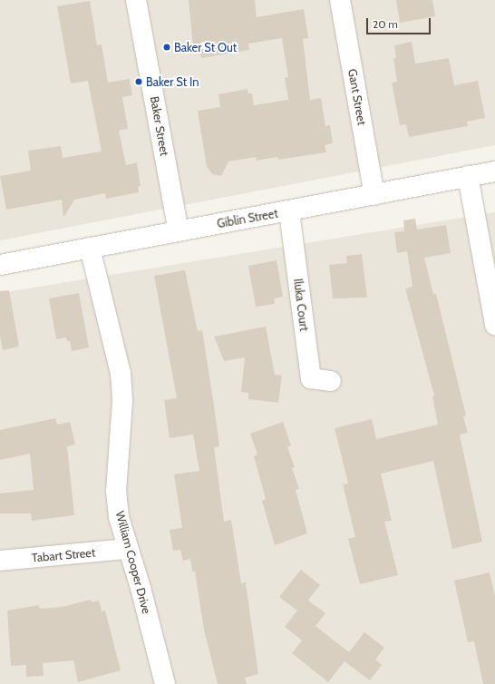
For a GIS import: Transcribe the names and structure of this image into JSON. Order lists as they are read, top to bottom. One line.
{"streets":{"street":["Gant Street","Baker Street","Giblin Street","Iluka Court","Tabart Street","William Cooper Drive"]},"crossings":[["Gant Street","Giblin Street"],["Baker Street","Giblin Street"],["Giblin Street","Iluka Court"],["Giblin Street","William Cooper Drive"],["Tabart Street","William Cooper Drive"]],"places":["Baker St Out","Baker St In"],"scale_bar":"20 m"}
